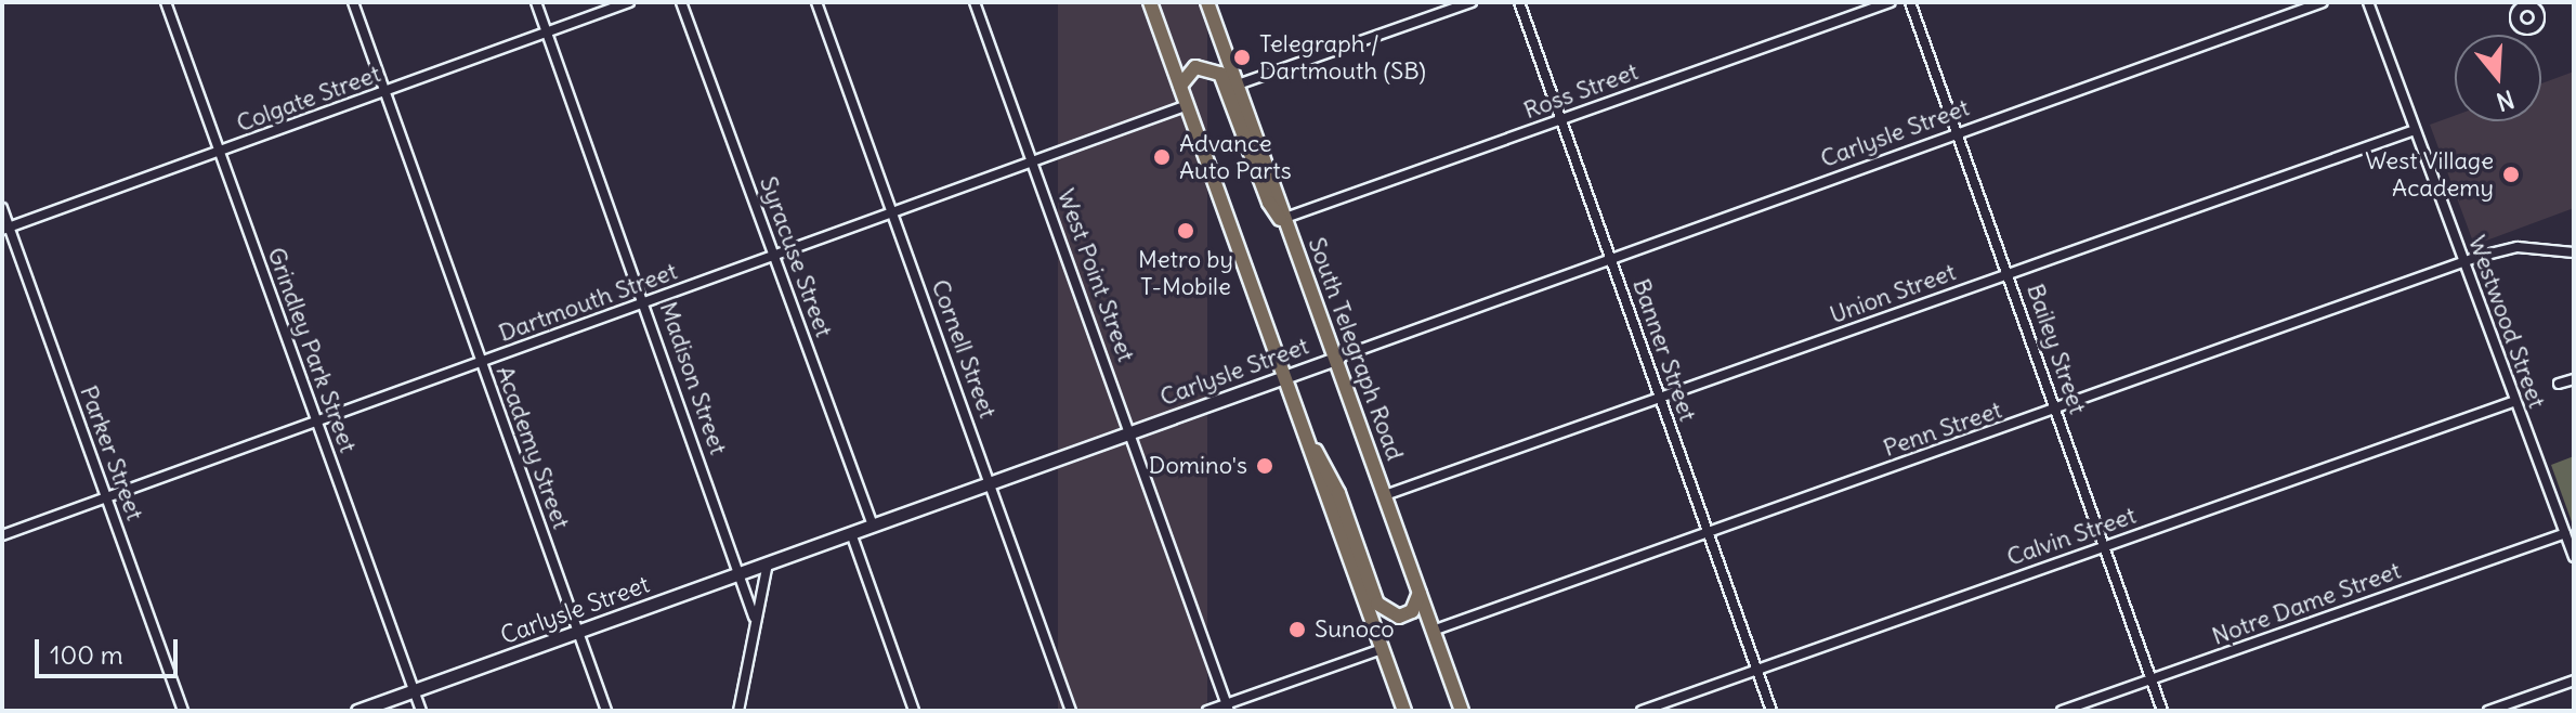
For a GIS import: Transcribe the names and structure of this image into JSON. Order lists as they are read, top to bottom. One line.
{"streets":{"main road":["South Telegraph Road"],"street":["Ross Street","Colgate Street","Carlysle Street","Syracuse Street","West Point Street","Union Street","Dartmouth Street","Westwood Street","Cornell Street","Bailey Street","Grindley Park Street","Banner Street","Madison Street","Penn Street","Academy Street","Parker Street","Calvin Street","Notre Dame Street"]},"crossings":[["Ross Street","South Telegraph Road"],["Ross Street","Banner Street"],["Colgate Street","Grindley Park Street"],["Colgate Street","Madison Street"],["Colgate Street","Academy Street"],["Colgate Street","Parker Street"],["Carlysle Street","Syracuse Street"],["Carlysle Street","West Point Street"],["Carlysle Street","Cornell Street"],["Carlysle Street","South Telegraph Road"],["Carlysle Street","Bailey Street"],["Carlysle Street","Grindley Park Street"],["Carlysle Street","Banner Street"],["Carlysle Street","Madison Street"],["Carlysle Street","Academy Street"],["Syracuse Street","Dartmouth Street"],["West Point Street","Dartmouth Street"],["Union Street","Westwood Street"],["Union Street","South Telegraph Road"],["Union Street","Bailey Street"],["Union Street","Banner Street"],["Dartmouth Street","Cornell Street"],["Dartmouth Street","Grindley Park Street"],["Dartmouth Street","Madison Street"],["Dartmouth Street","Academy Street"],["Dartmouth Street","Parker Street"],["Westwood Street","Penn Street"],["Westwood Street","Calvin Street"],["Westwood Street","Notre Dame Street"],["South Telegraph Road","Penn Street"],["Bailey Street","Penn Street"],["Bailey Street","Calvin Street"],["Bailey Street","Notre Dame Street"],["Banner Street","Penn Street"],["Banner Street","Calvin Street"]],"places":["Telegraph / Dartmouth (SB)","Advance Auto Parts","West Village Academy","Metro by T-Mobile","Domino's","Sunoco"],"scale_bar":"100 m","north":"bottom"}
